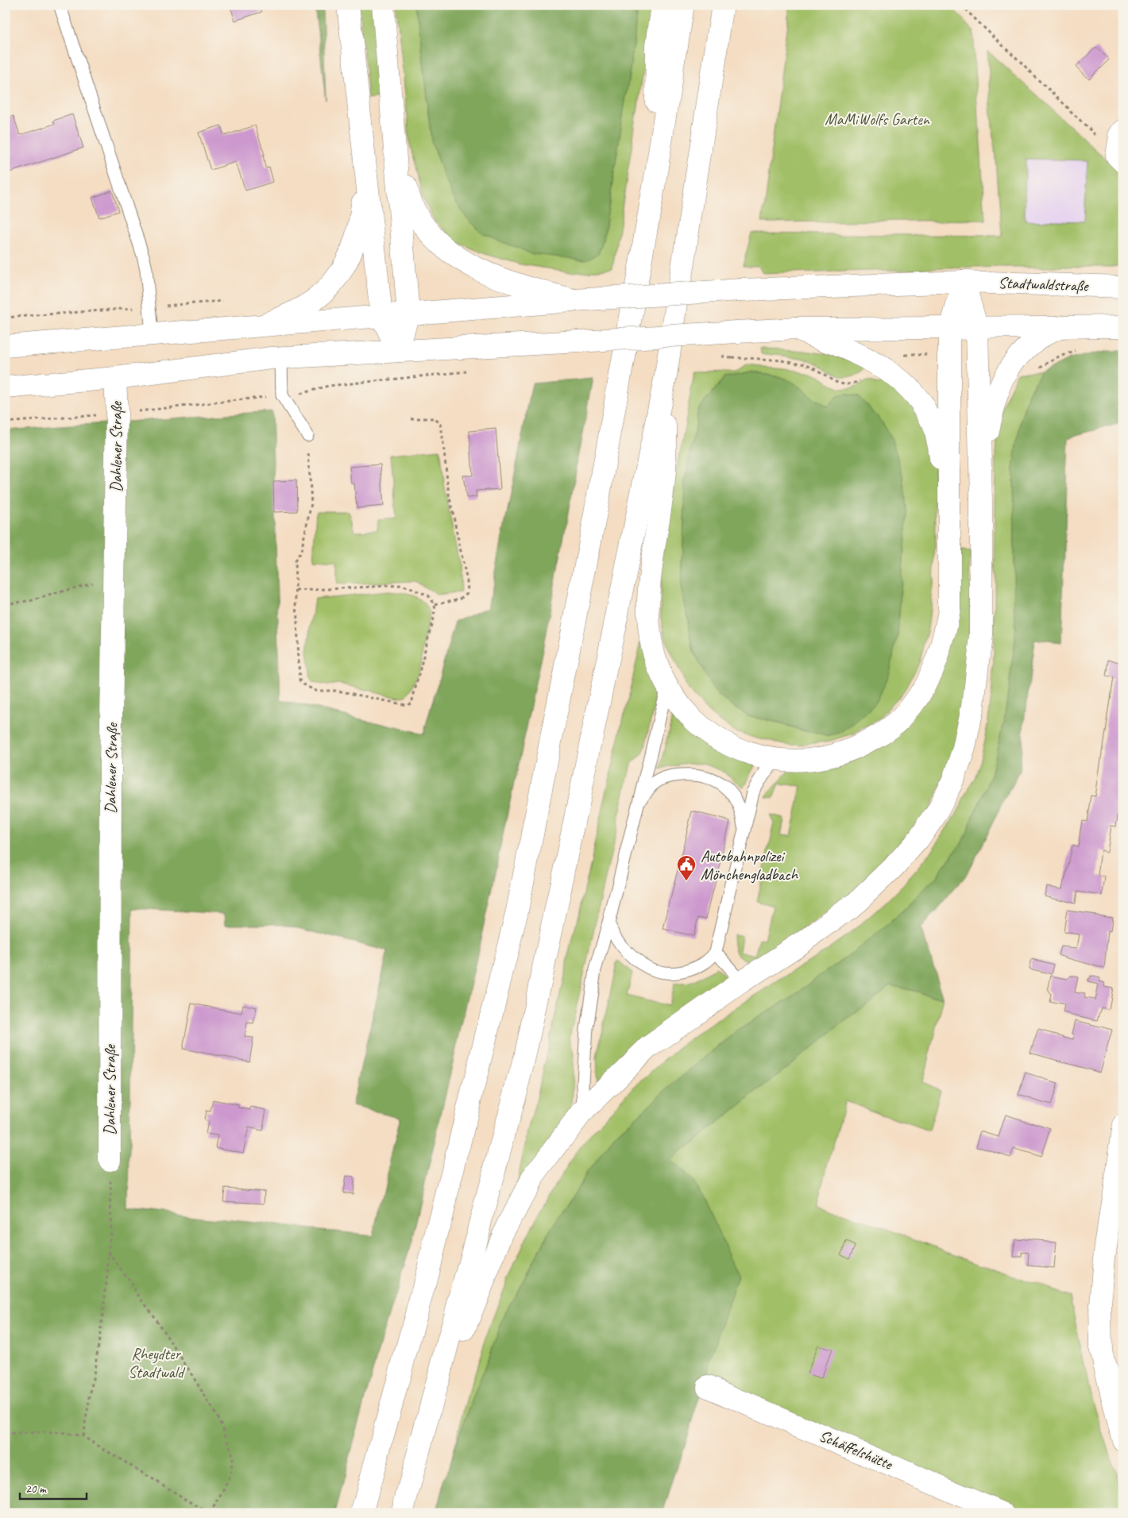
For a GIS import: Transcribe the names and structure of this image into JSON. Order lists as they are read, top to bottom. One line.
{"streets":{"main road":["Stadtwaldstraße","Dahlener Straße","Schäffelshütte"]},"parks":["MaMiWolfs Garten","Rheydter Stadtwald"],"places":{"public building":["Autobahnpolizei Mönchengladbach"]},"scale_bar":"20 m"}
